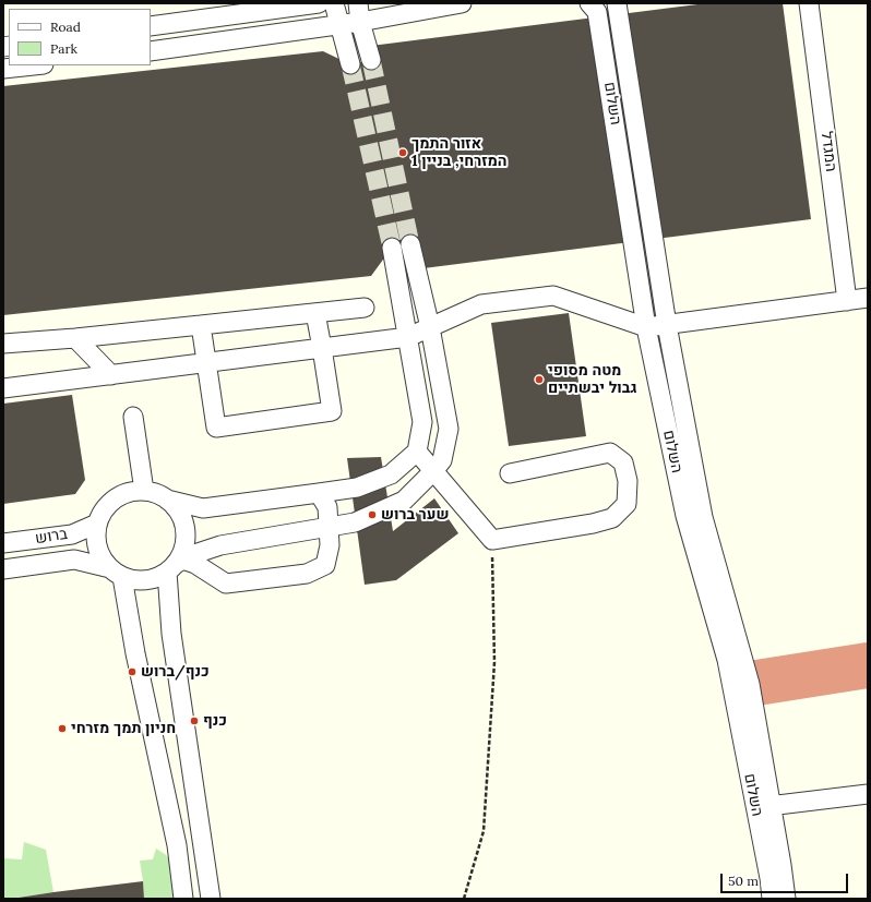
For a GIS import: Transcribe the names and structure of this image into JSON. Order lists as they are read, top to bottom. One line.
{"streets":{"street":["השלום","המגדל","ברוש"]},"places":["אזור התמך המזרחי, בניין 1","מטה מסופי גבול יבשתיים","שער ברוש","כנף/ברוש","כנף","חניון תמך מזרחי"],"legend":["Road","Park"],"scale_bar":"50 m"}
